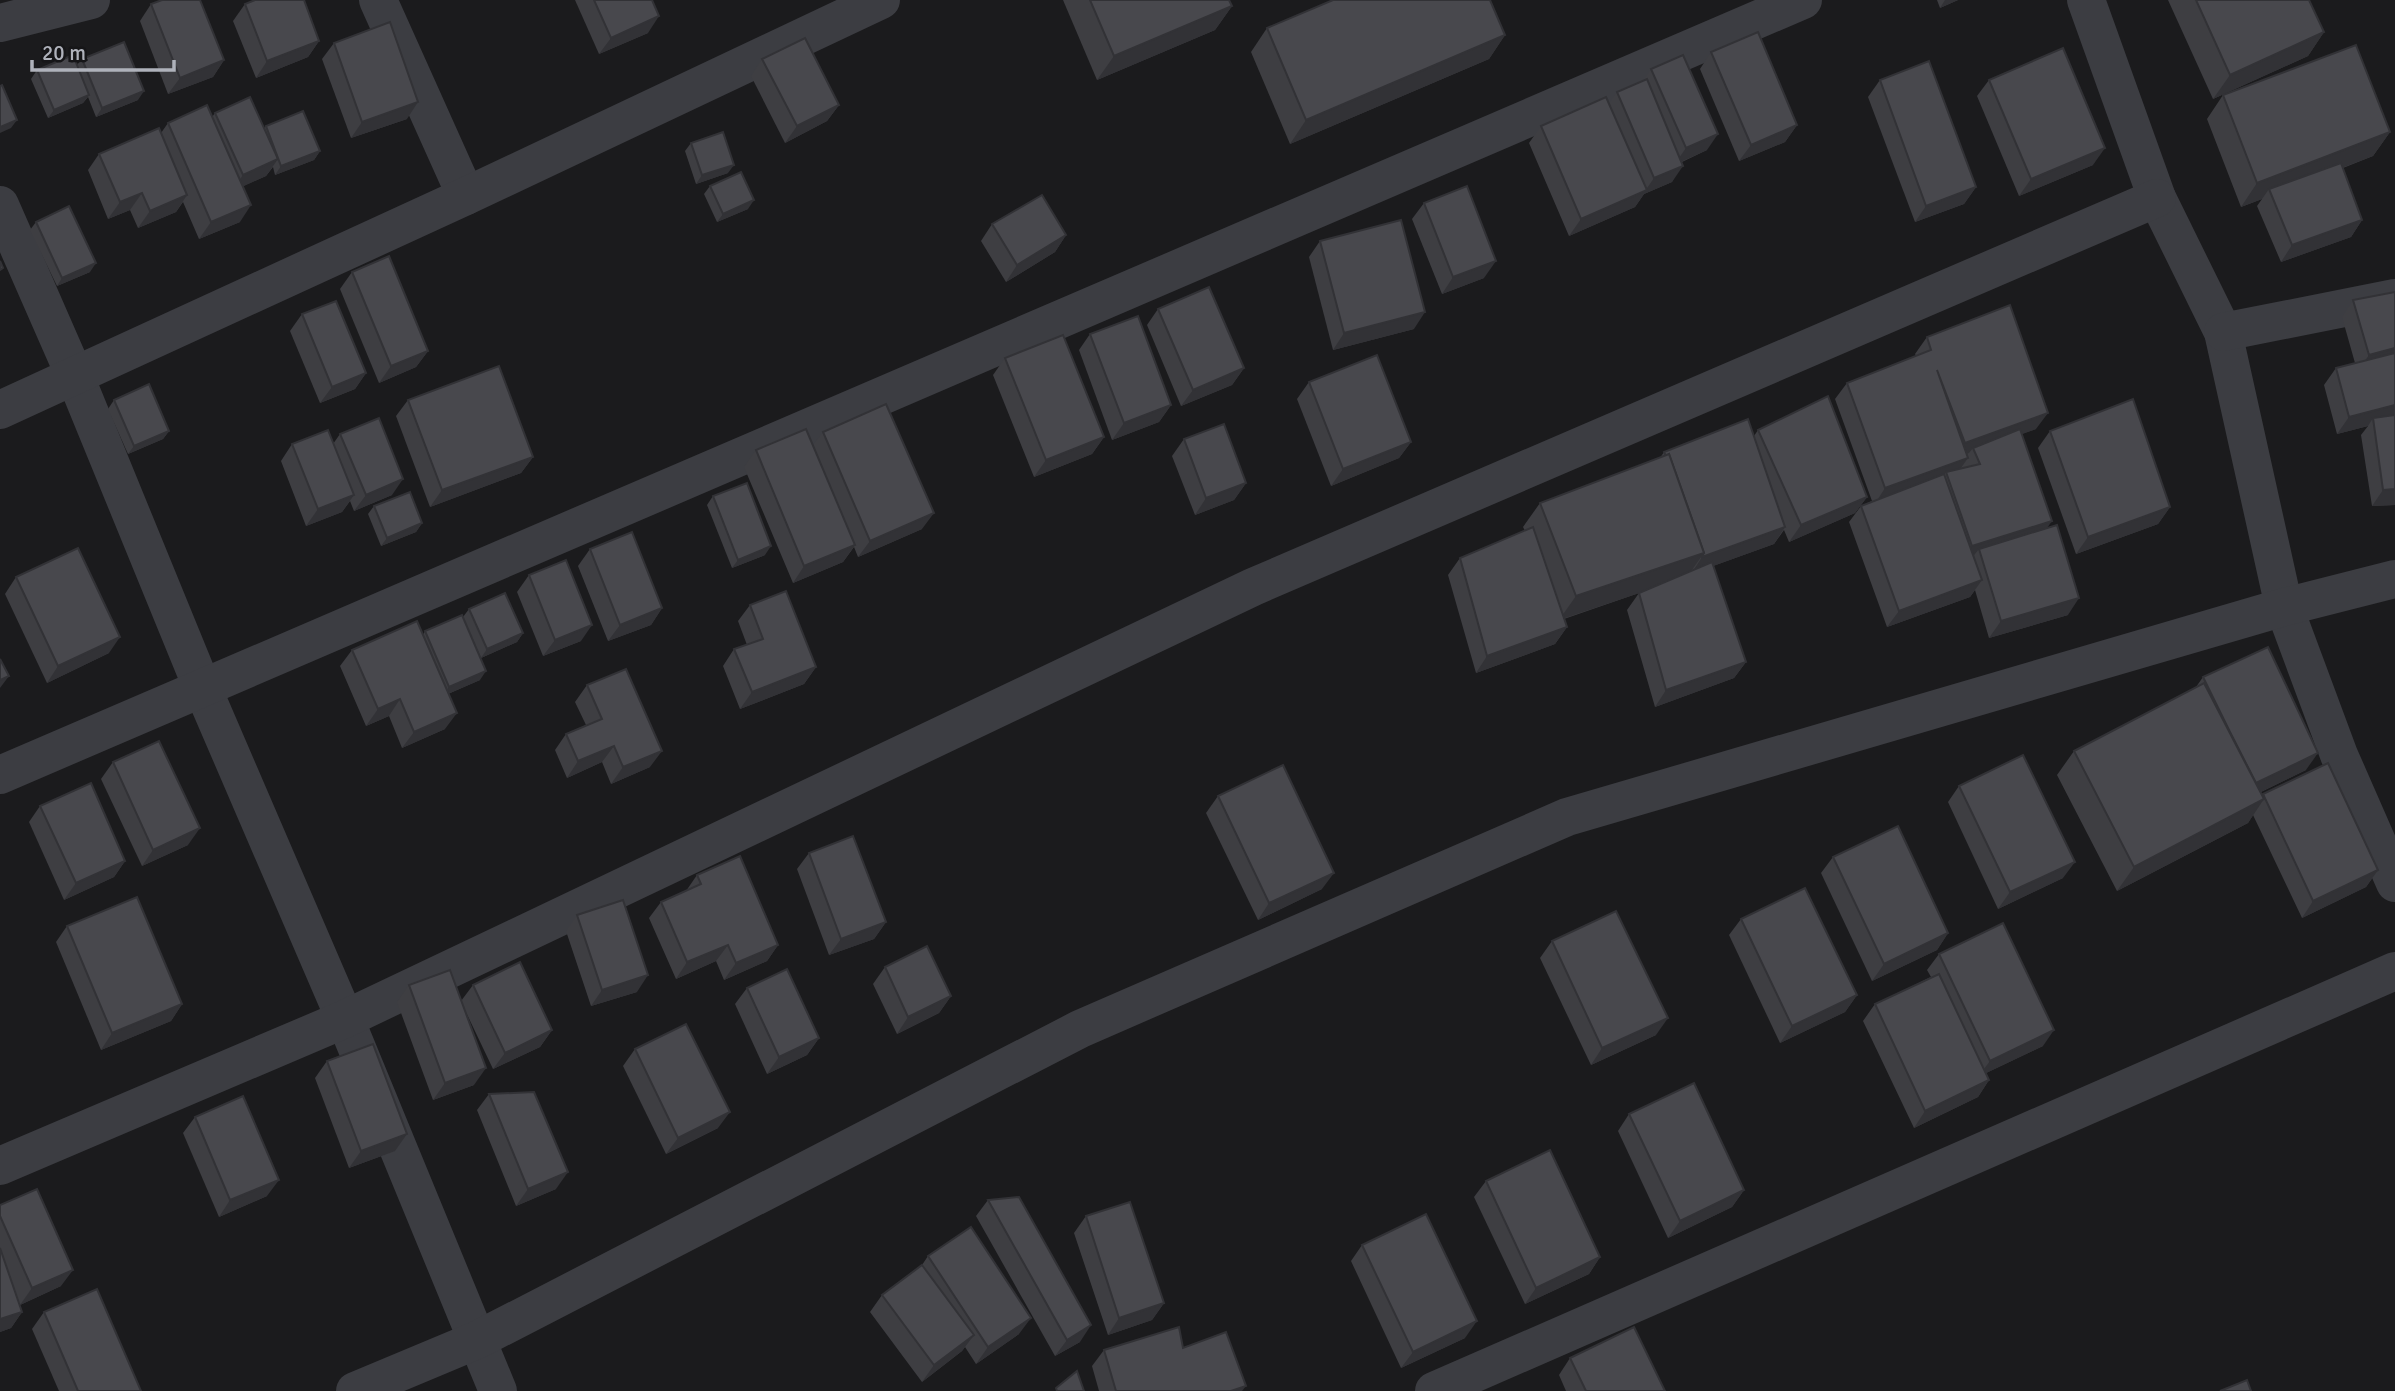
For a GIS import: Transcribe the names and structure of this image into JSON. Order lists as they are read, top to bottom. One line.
{"scale_bar":"20 m"}
